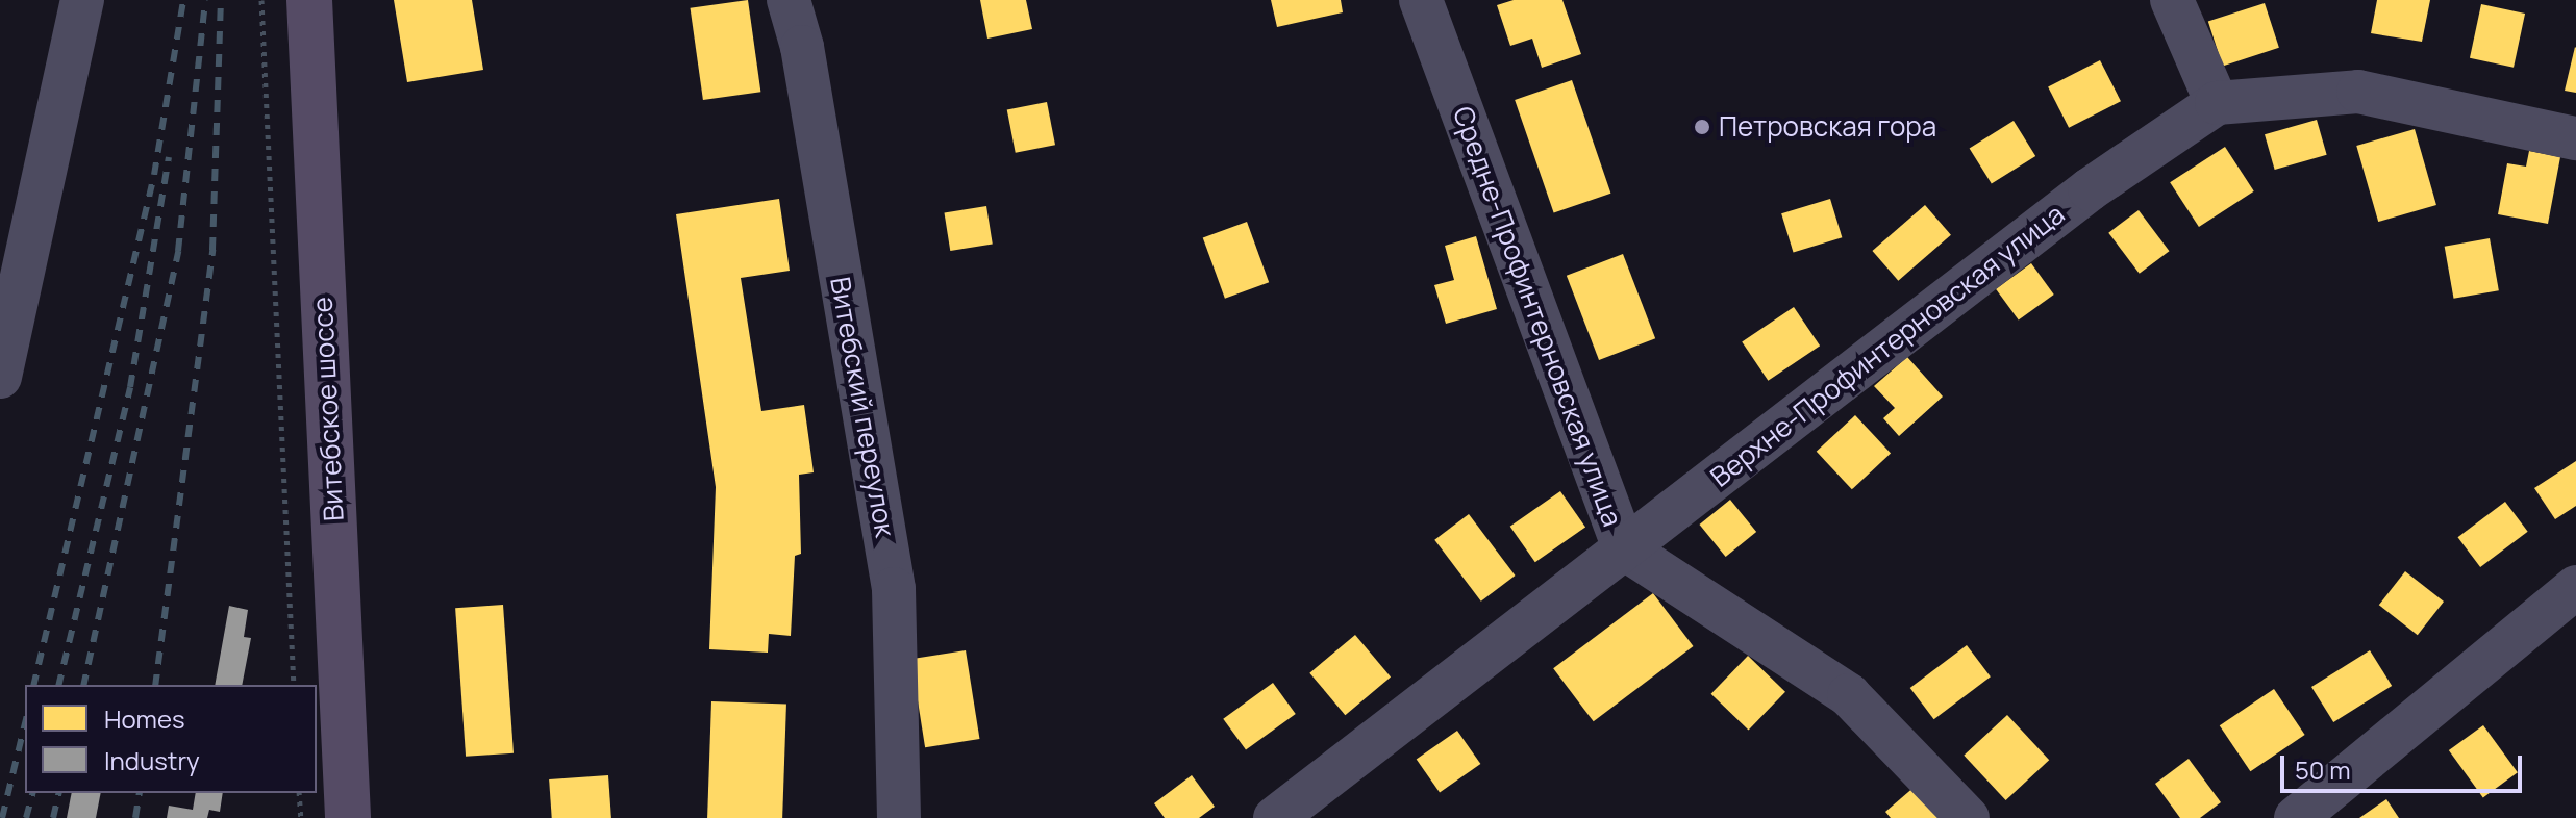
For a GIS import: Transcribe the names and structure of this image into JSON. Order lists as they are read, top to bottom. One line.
{"streets":{"main road":["Витебское шоссе"],"street":["Средне-Профинтерновская улица","Верхне-Профинтерновская улица","Витебский переулок"]},"crossings":[["Средне-Профинтерновская улица","Верхне-Профинтерновская улица"]],"places":["Петровская гора"],"legend":["Homes","Industry"],"scale_bar":"50 m"}
